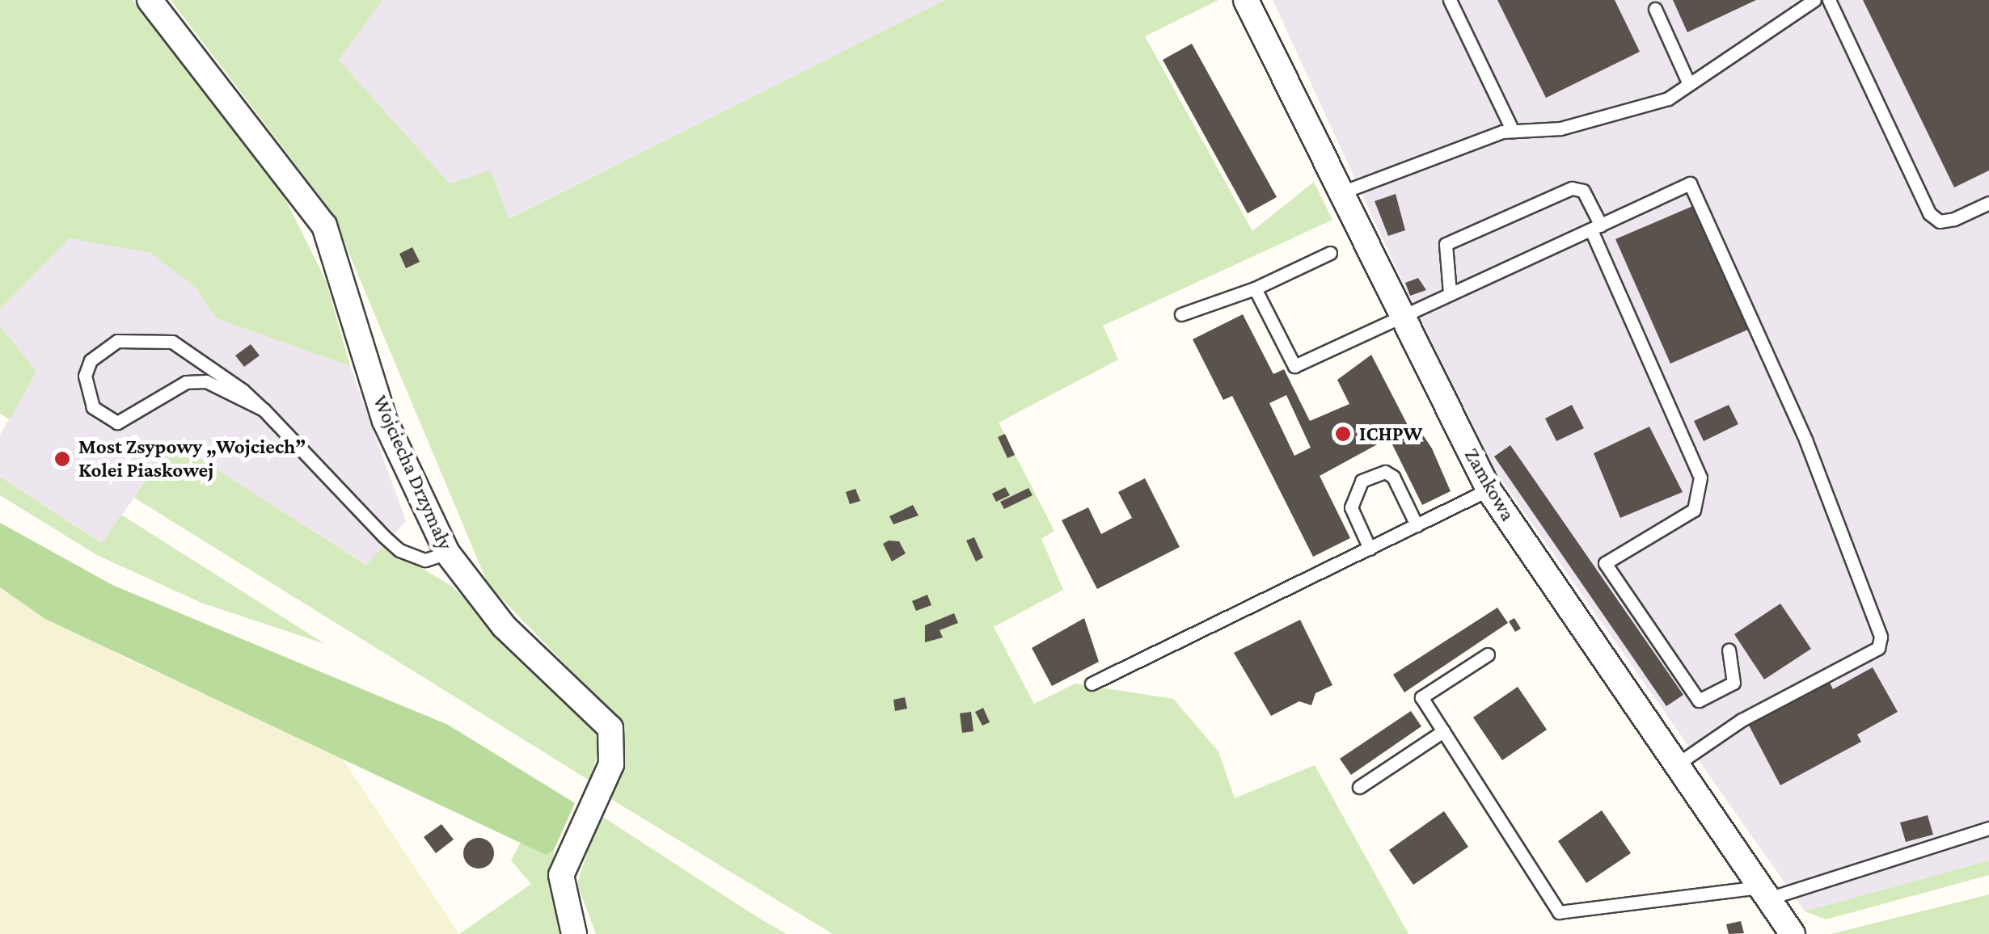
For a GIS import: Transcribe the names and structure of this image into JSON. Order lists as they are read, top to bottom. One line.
{"streets":{"street":["Wojciecha Drzymały","Zamkowa"]},"places":["ICHPW","Most Zsypowy „Wojciech” Kolei Piaskowej"]}
